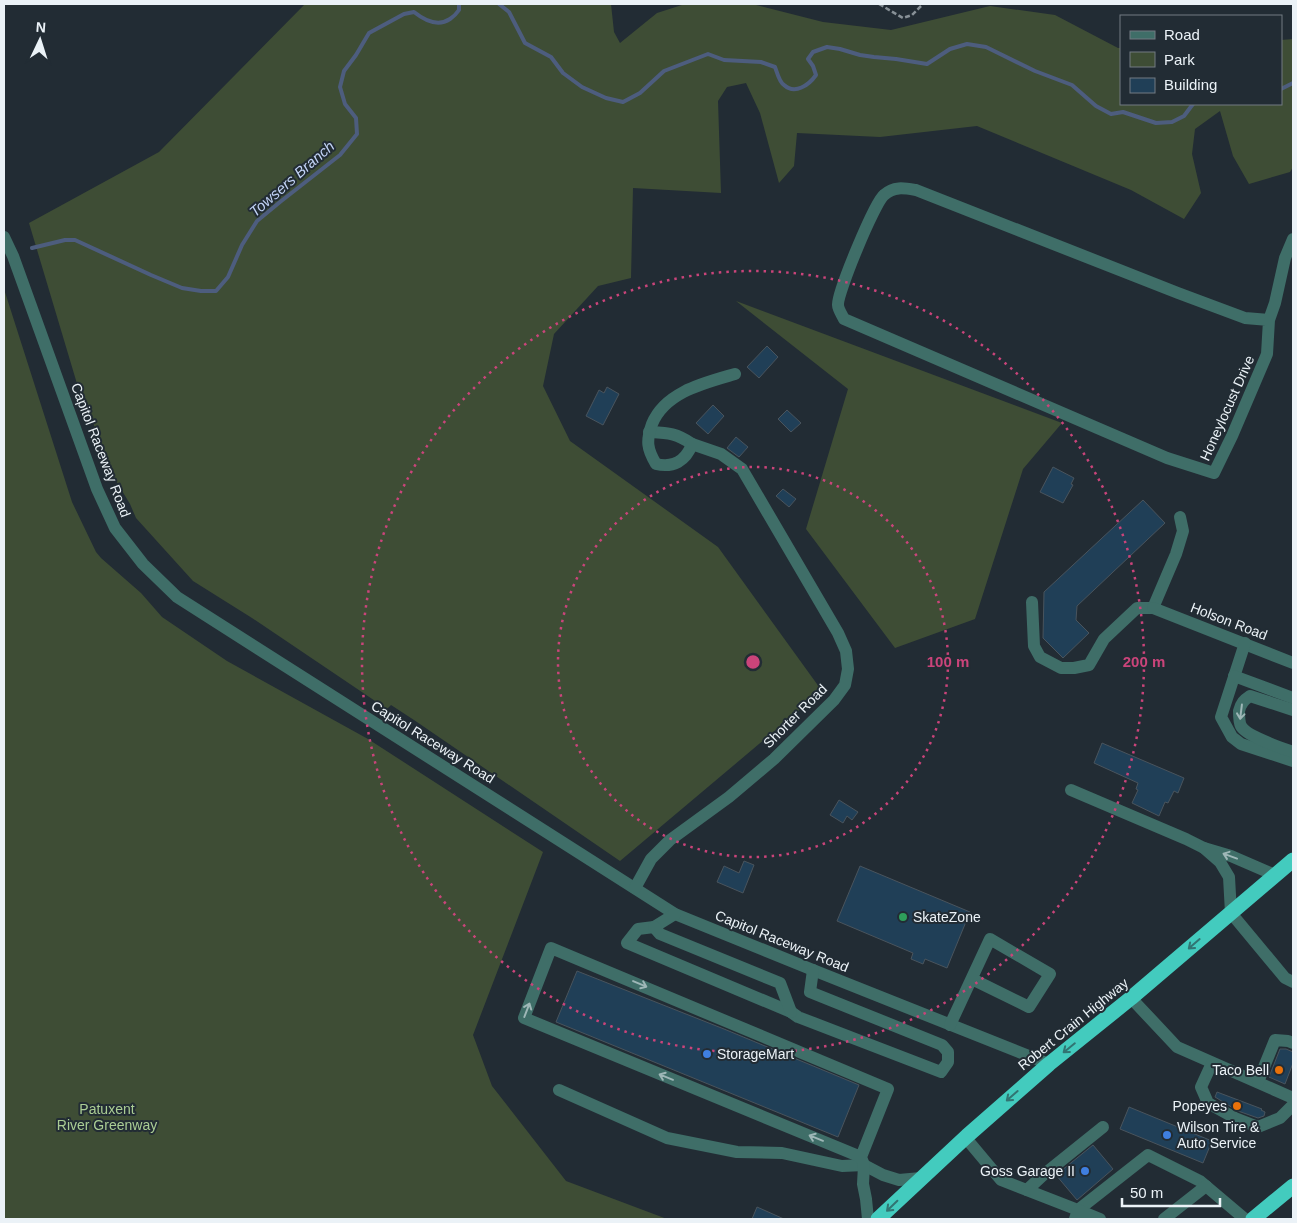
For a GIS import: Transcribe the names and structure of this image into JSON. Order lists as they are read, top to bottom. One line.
{"streets":{"highway":["Robert Crain Highway"],"street":["Honeylocust Drive","Capitol Raceway Road","Holson Road","Shorter Road"]},"crossings":[["Capitol Raceway Road","Shorter Road"],["Capitol Raceway Road","Robert Crain Highway"]],"one_way":["Robert Crain Highway"],"water":["Towsers Branch"],"parks":["Patuxent River Greenway"],"places":["SkateZone","StorageMart","Taco Bell","Popeyes","Wilson Tire & Auto Service","Goss Garage II"],"legend":["Road","Park","Building"],"scale_bar":"50 m","north":"top","rings":["100 m","200 m"]}
